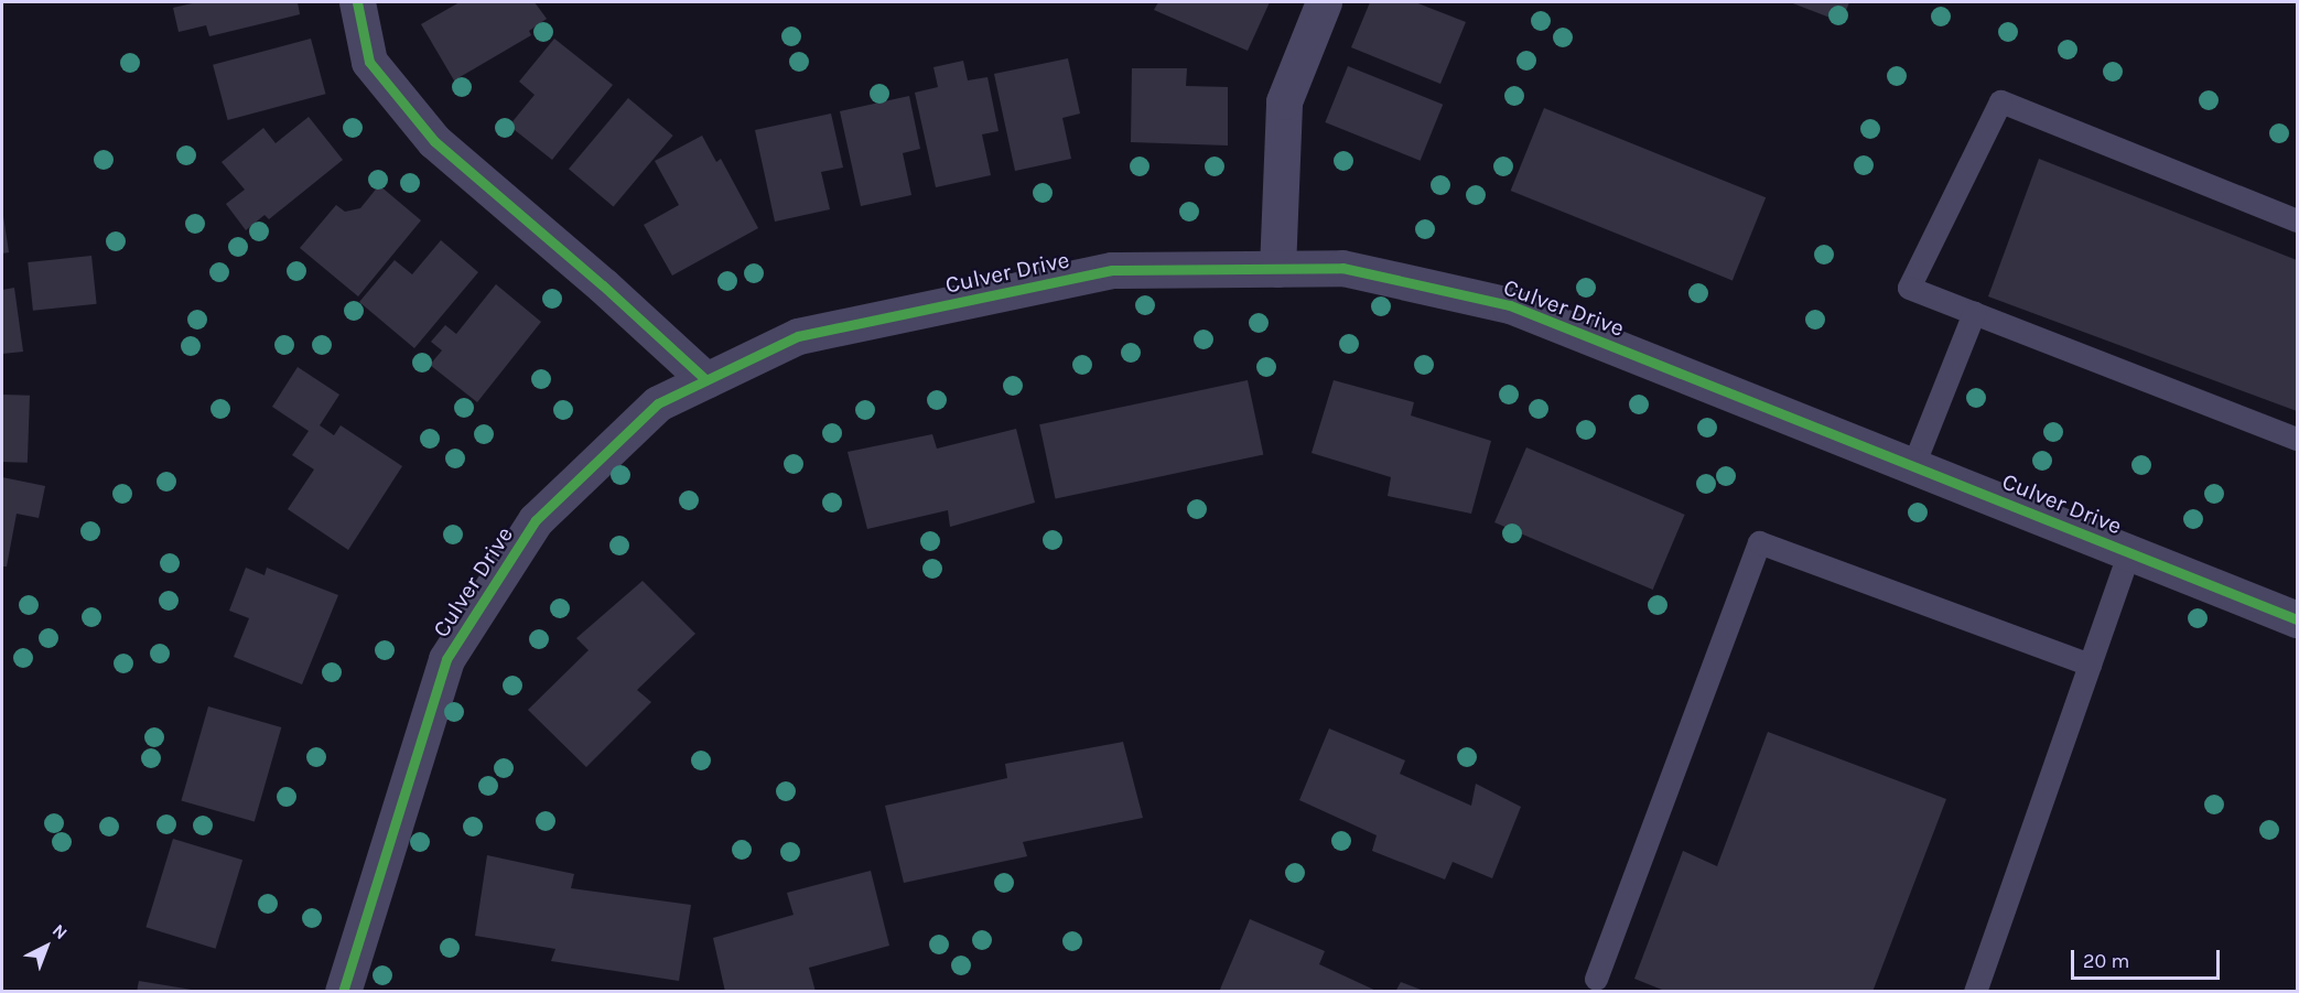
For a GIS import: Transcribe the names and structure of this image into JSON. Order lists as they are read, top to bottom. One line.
{"streets":{"street":["Culver Drive"]},"scale_bar":"20 m","north":"top right"}
